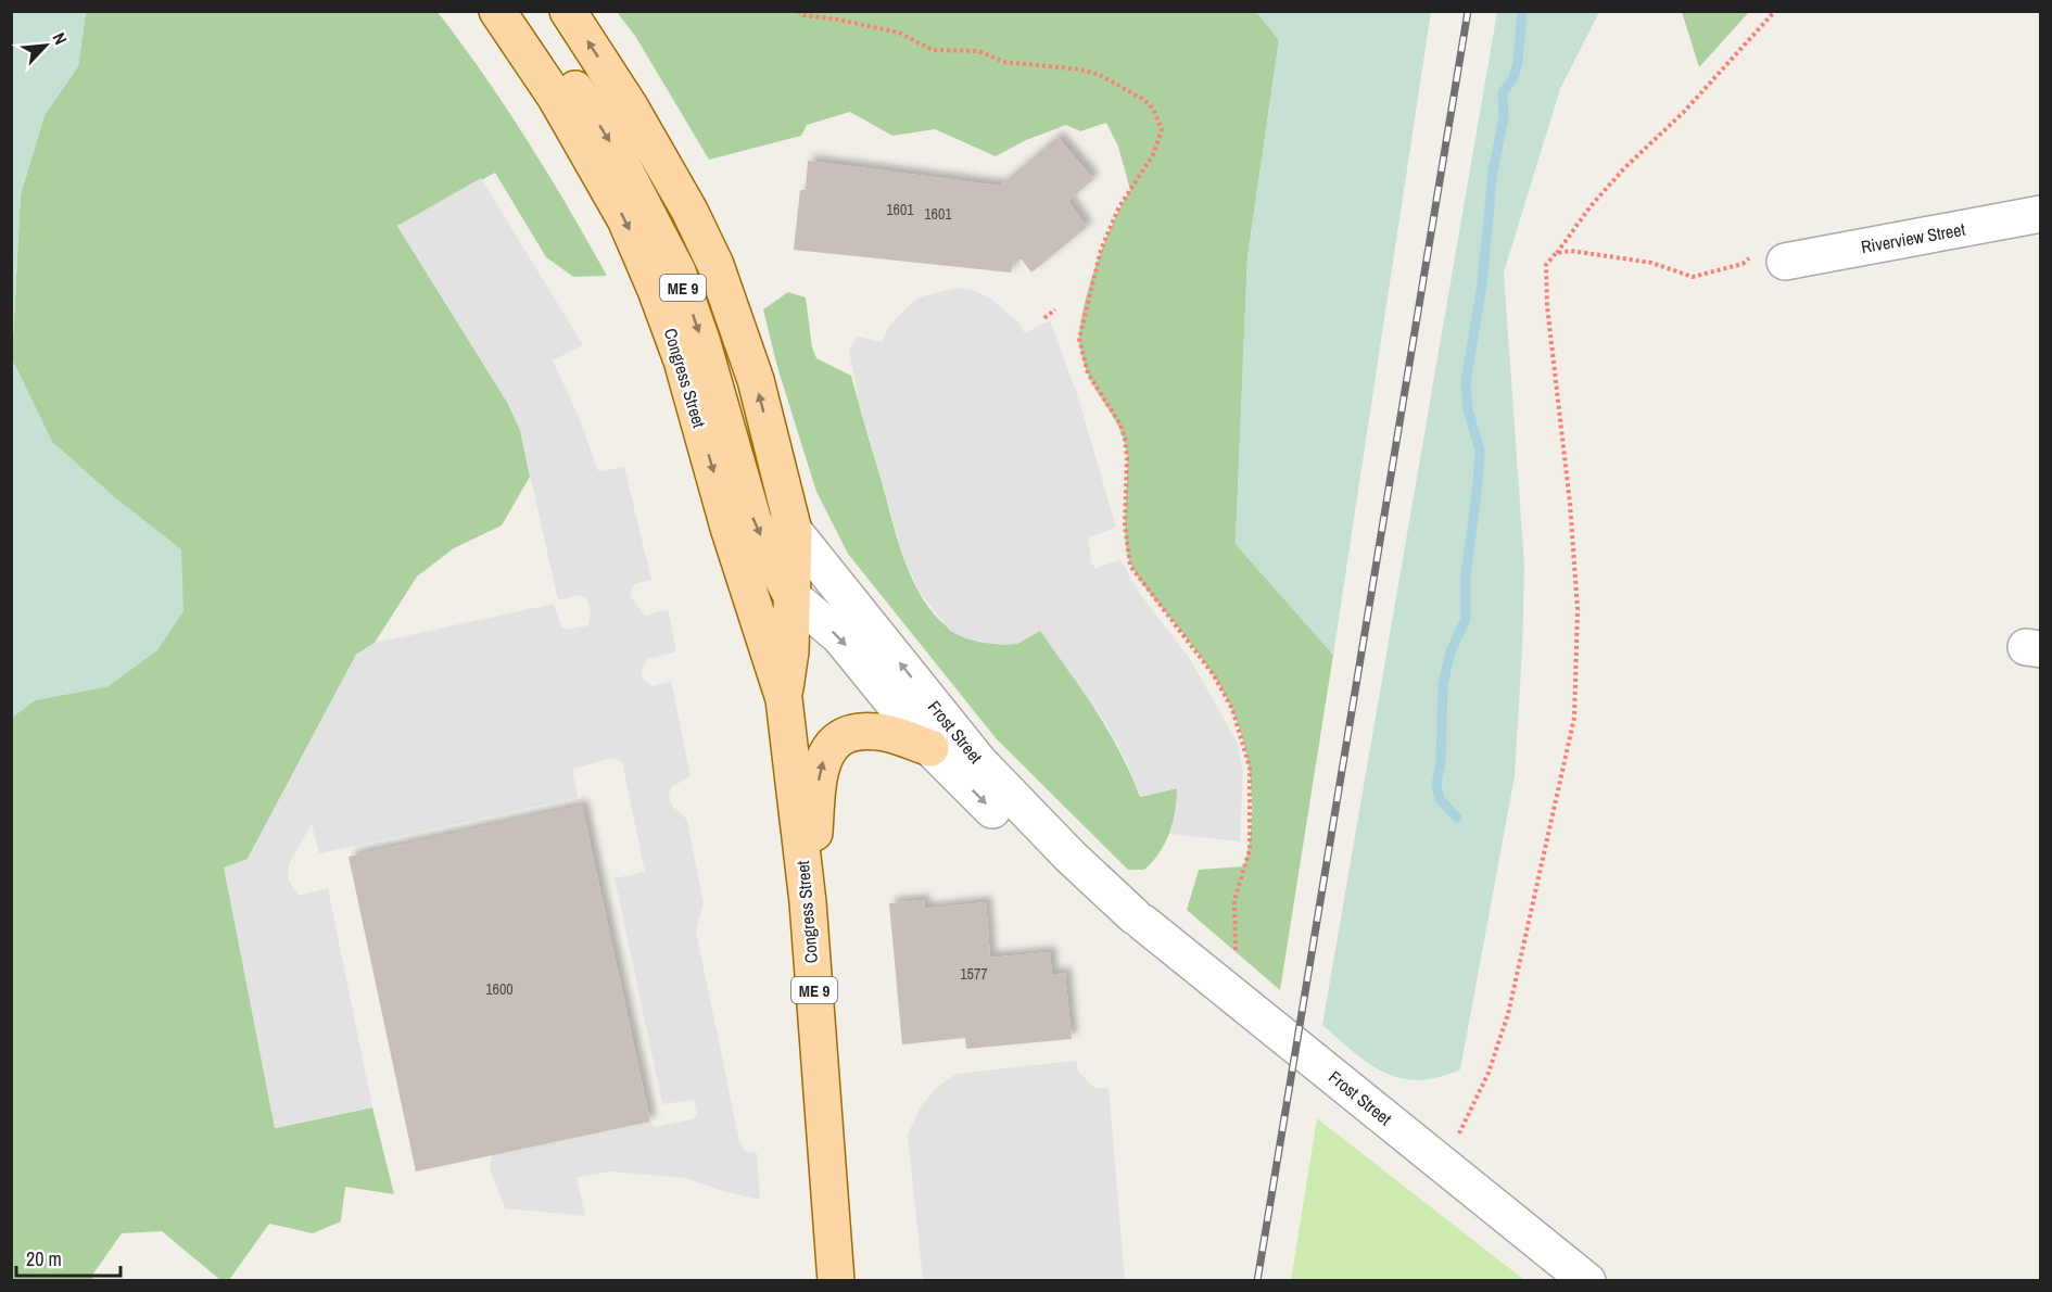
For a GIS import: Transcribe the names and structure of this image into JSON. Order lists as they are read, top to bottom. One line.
{"streets":{"main road":["ME 9","Congress Street"],"street":["Riverview Street","Frost Street"]},"crossings":[["ME 9","Congress Street"],["ME 9","Frost Street"],["Congress Street","Frost Street"]],"house_numbers":["1601","1601","1577","1600"],"scale_bar":"20 m","north":"top right"}
